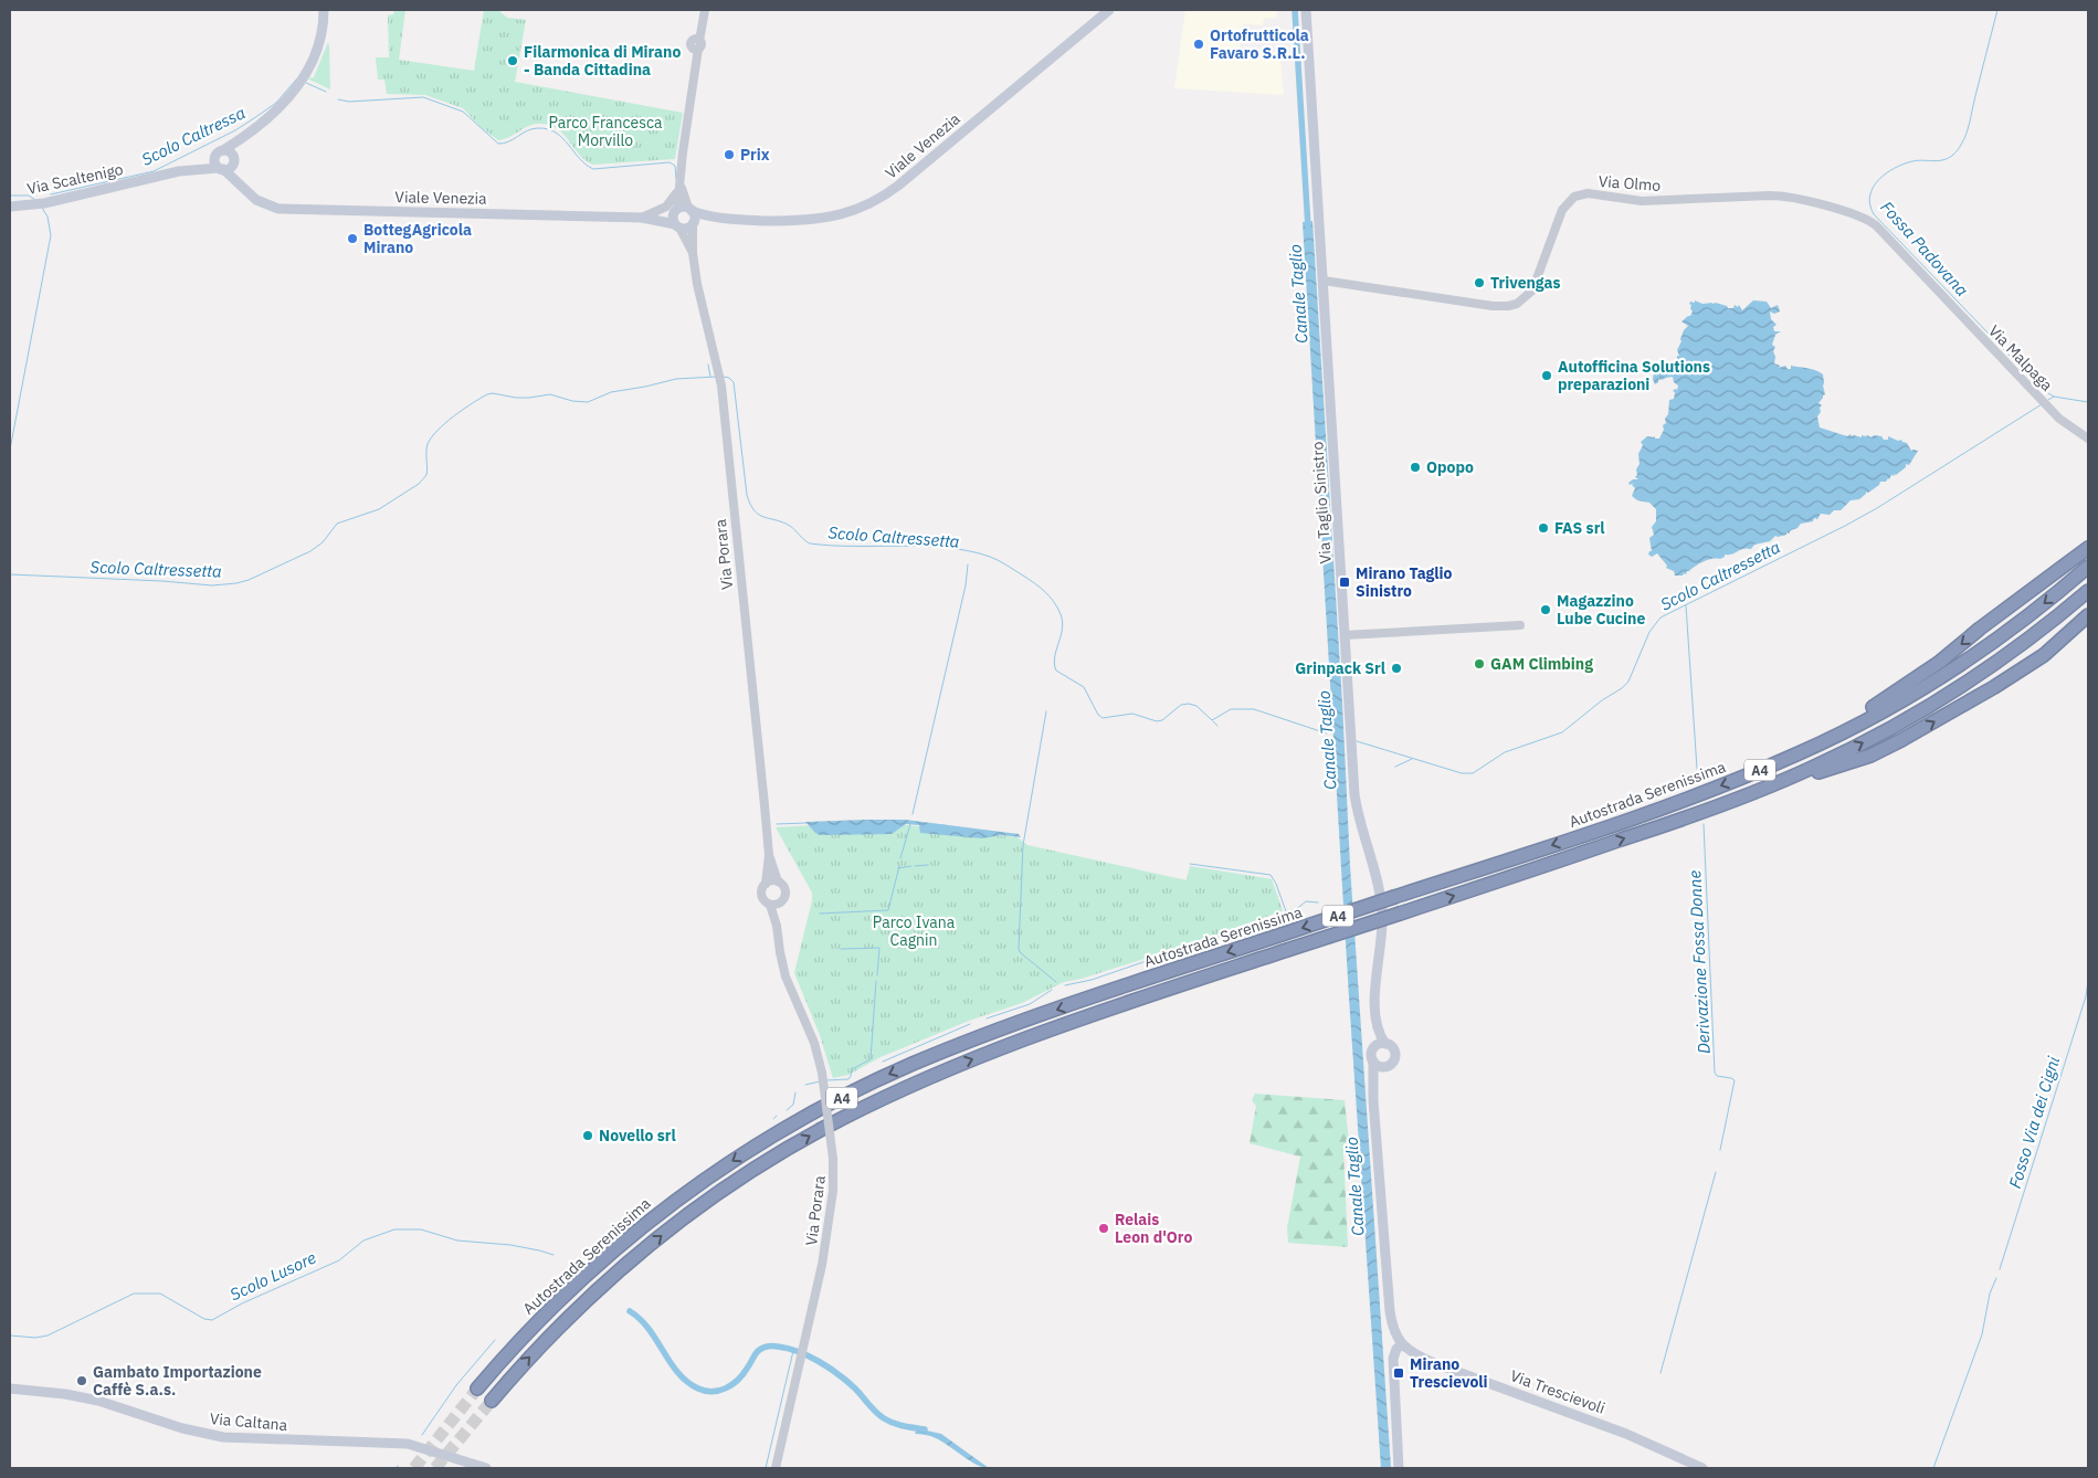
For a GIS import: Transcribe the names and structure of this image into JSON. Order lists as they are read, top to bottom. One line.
{"streets":{"highway":["A4","Autostrada Serenissima"],"main road":["Viale Venezia","Via Scaltenigo","Via Taglio Sinistro","Via Trescievoli","Via Caltana"],"street":["Via Olmo","Via Malpaga","Via Porara"]},"crossings":[["Viale Venezia","Via Scaltenigo"],["Viale Venezia","Via Porara"],["Via Olmo","Via Malpaga"],["Via Olmo","Via Taglio Sinistro"]],"water":["Scolo Caltressa","Fossa Padovana","Canale Taglio","Scolo Caltressetta","Derivazione Fossa Donne","Fosso Via dei Cigni","Scolo Lusore"],"parks":["Parco Francesca Morvillo","Parco Ivana Cagnin"],"places":{"other":["Ortofrutticola Favaro S.R.L.","Filarmonica di Mirano - Banda Cittadina","Prix","BottegAgricola Mirano","Trivengas","Autofficina Solutions preparazioni","Opopo","FAS srl","Magazzino Lube Cucine","GAM Climbing","Grinpack Srl","Novello srl","Relais Leon d'Oro","Gambato Importazione Caffè S.a.s."],"transit":["Mirano Taglio Sinistro","Mirano Trescievoli"]}}
